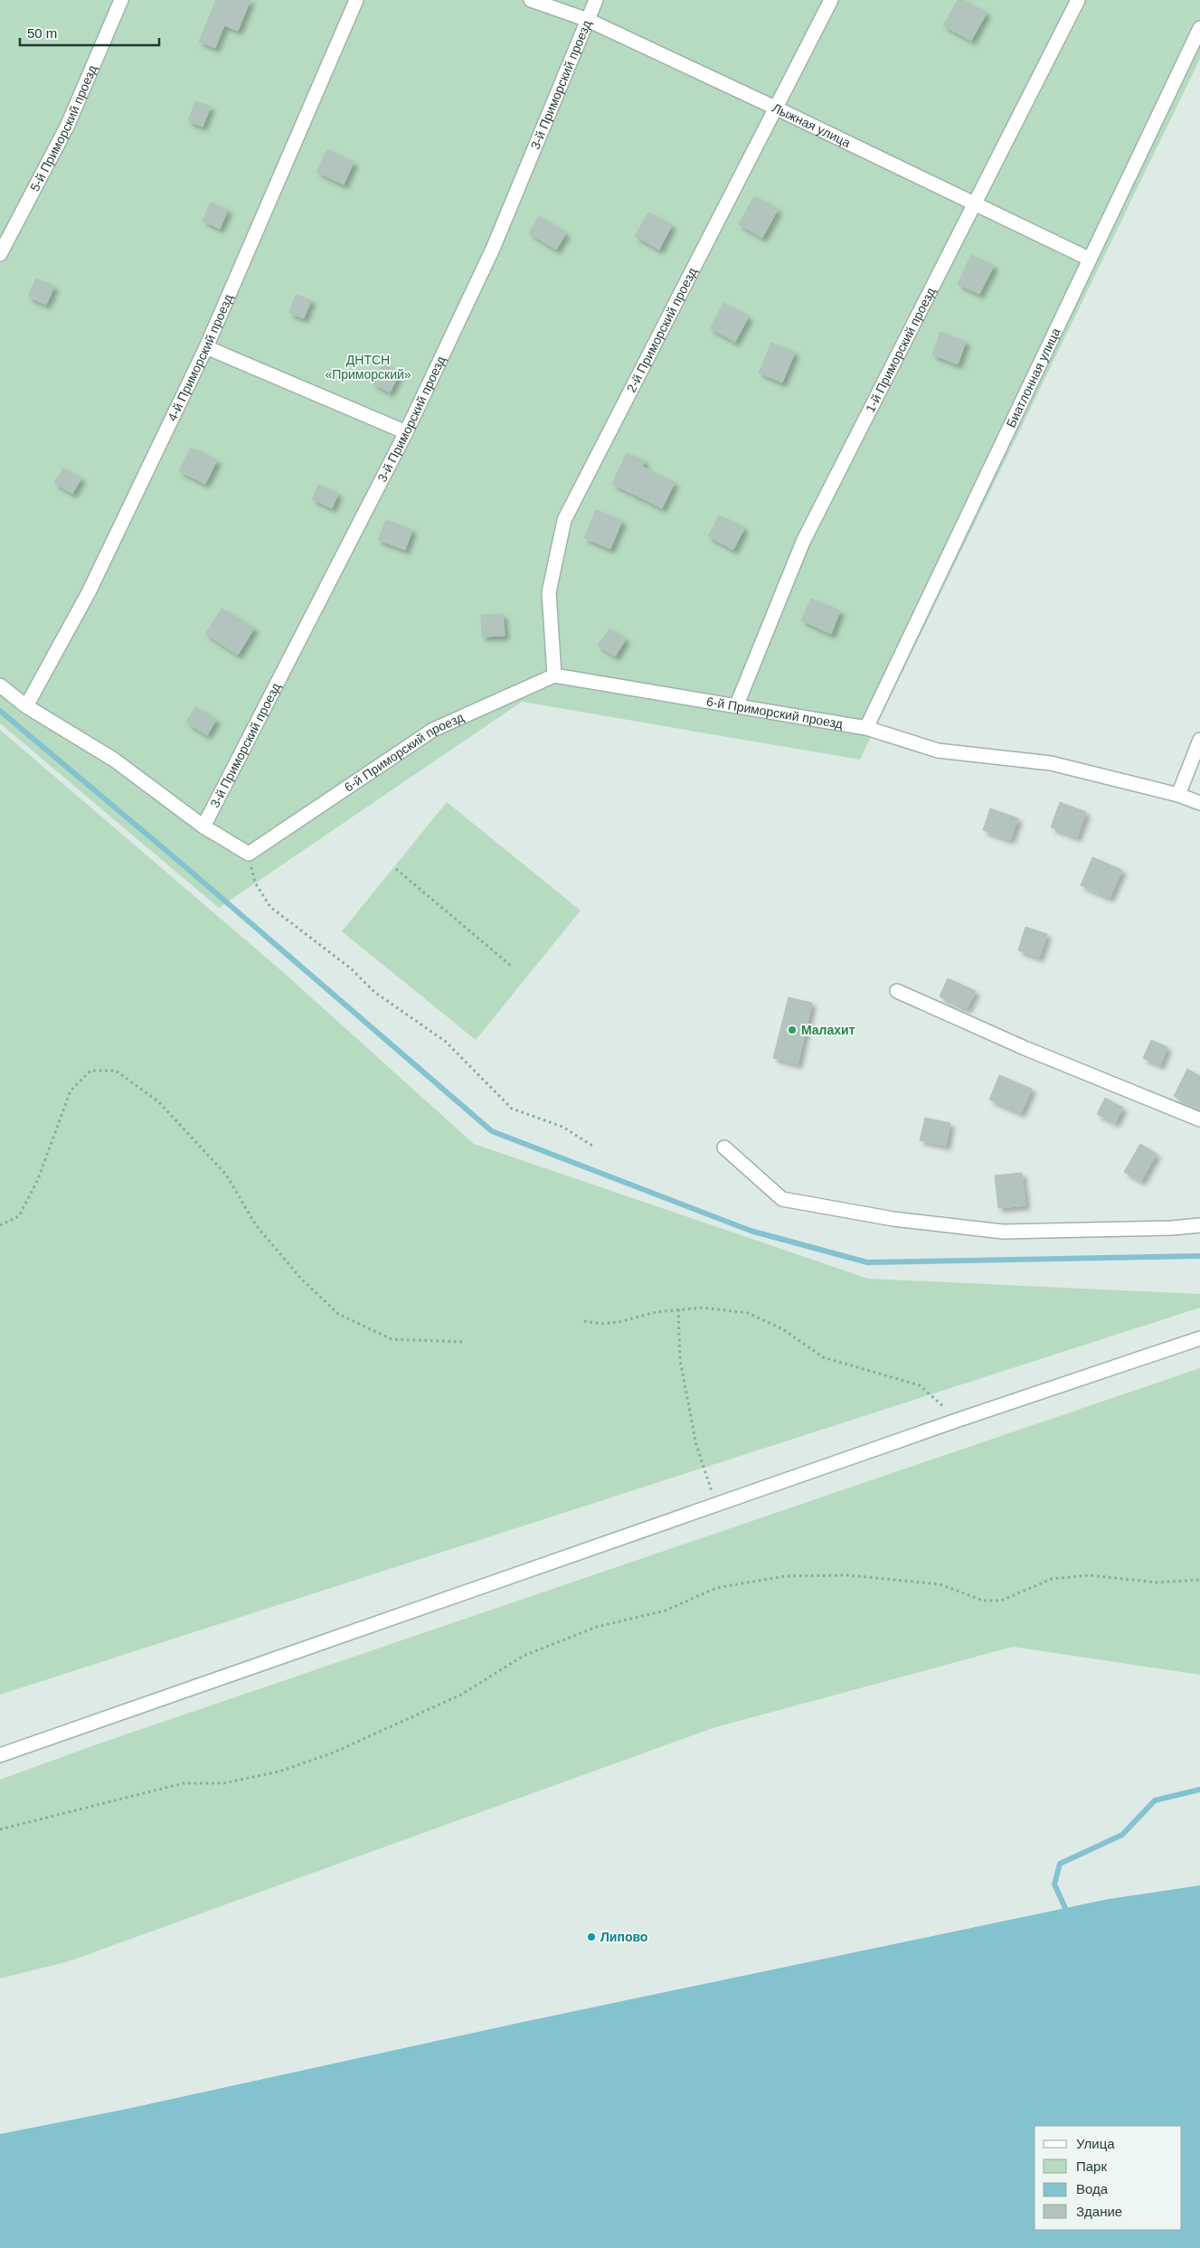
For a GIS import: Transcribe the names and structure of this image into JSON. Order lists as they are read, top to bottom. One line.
{"streets":{"street":["3-й Приморский проезд","Лыжная улица","5-й Приморский проезд","2-й Приморский проезд","1-й Приморский проезд","4-й Приморский проезд","Биатлонная улица","6-й Приморский проезд"]},"crossings":[["3-й Приморский проезд","Лыжная улица"],["Лыжная улица","2-й Приморский проезд"],["Лыжная улица","1-й Приморский проезд"],["Лыжная улица","Биатлонная улица"],["2-й Приморский проезд","6-й Приморский проезд"],["1-й Приморский проезд","6-й Приморский проезд"],["Биатлонная улица","6-й Приморский проезд"]],"parks":["ДНТСН «Приморский»"],"places":["Малахит","Липово"],"legend":["Улица","Парк","Вода","Здание"],"scale_bar":"50 m"}
